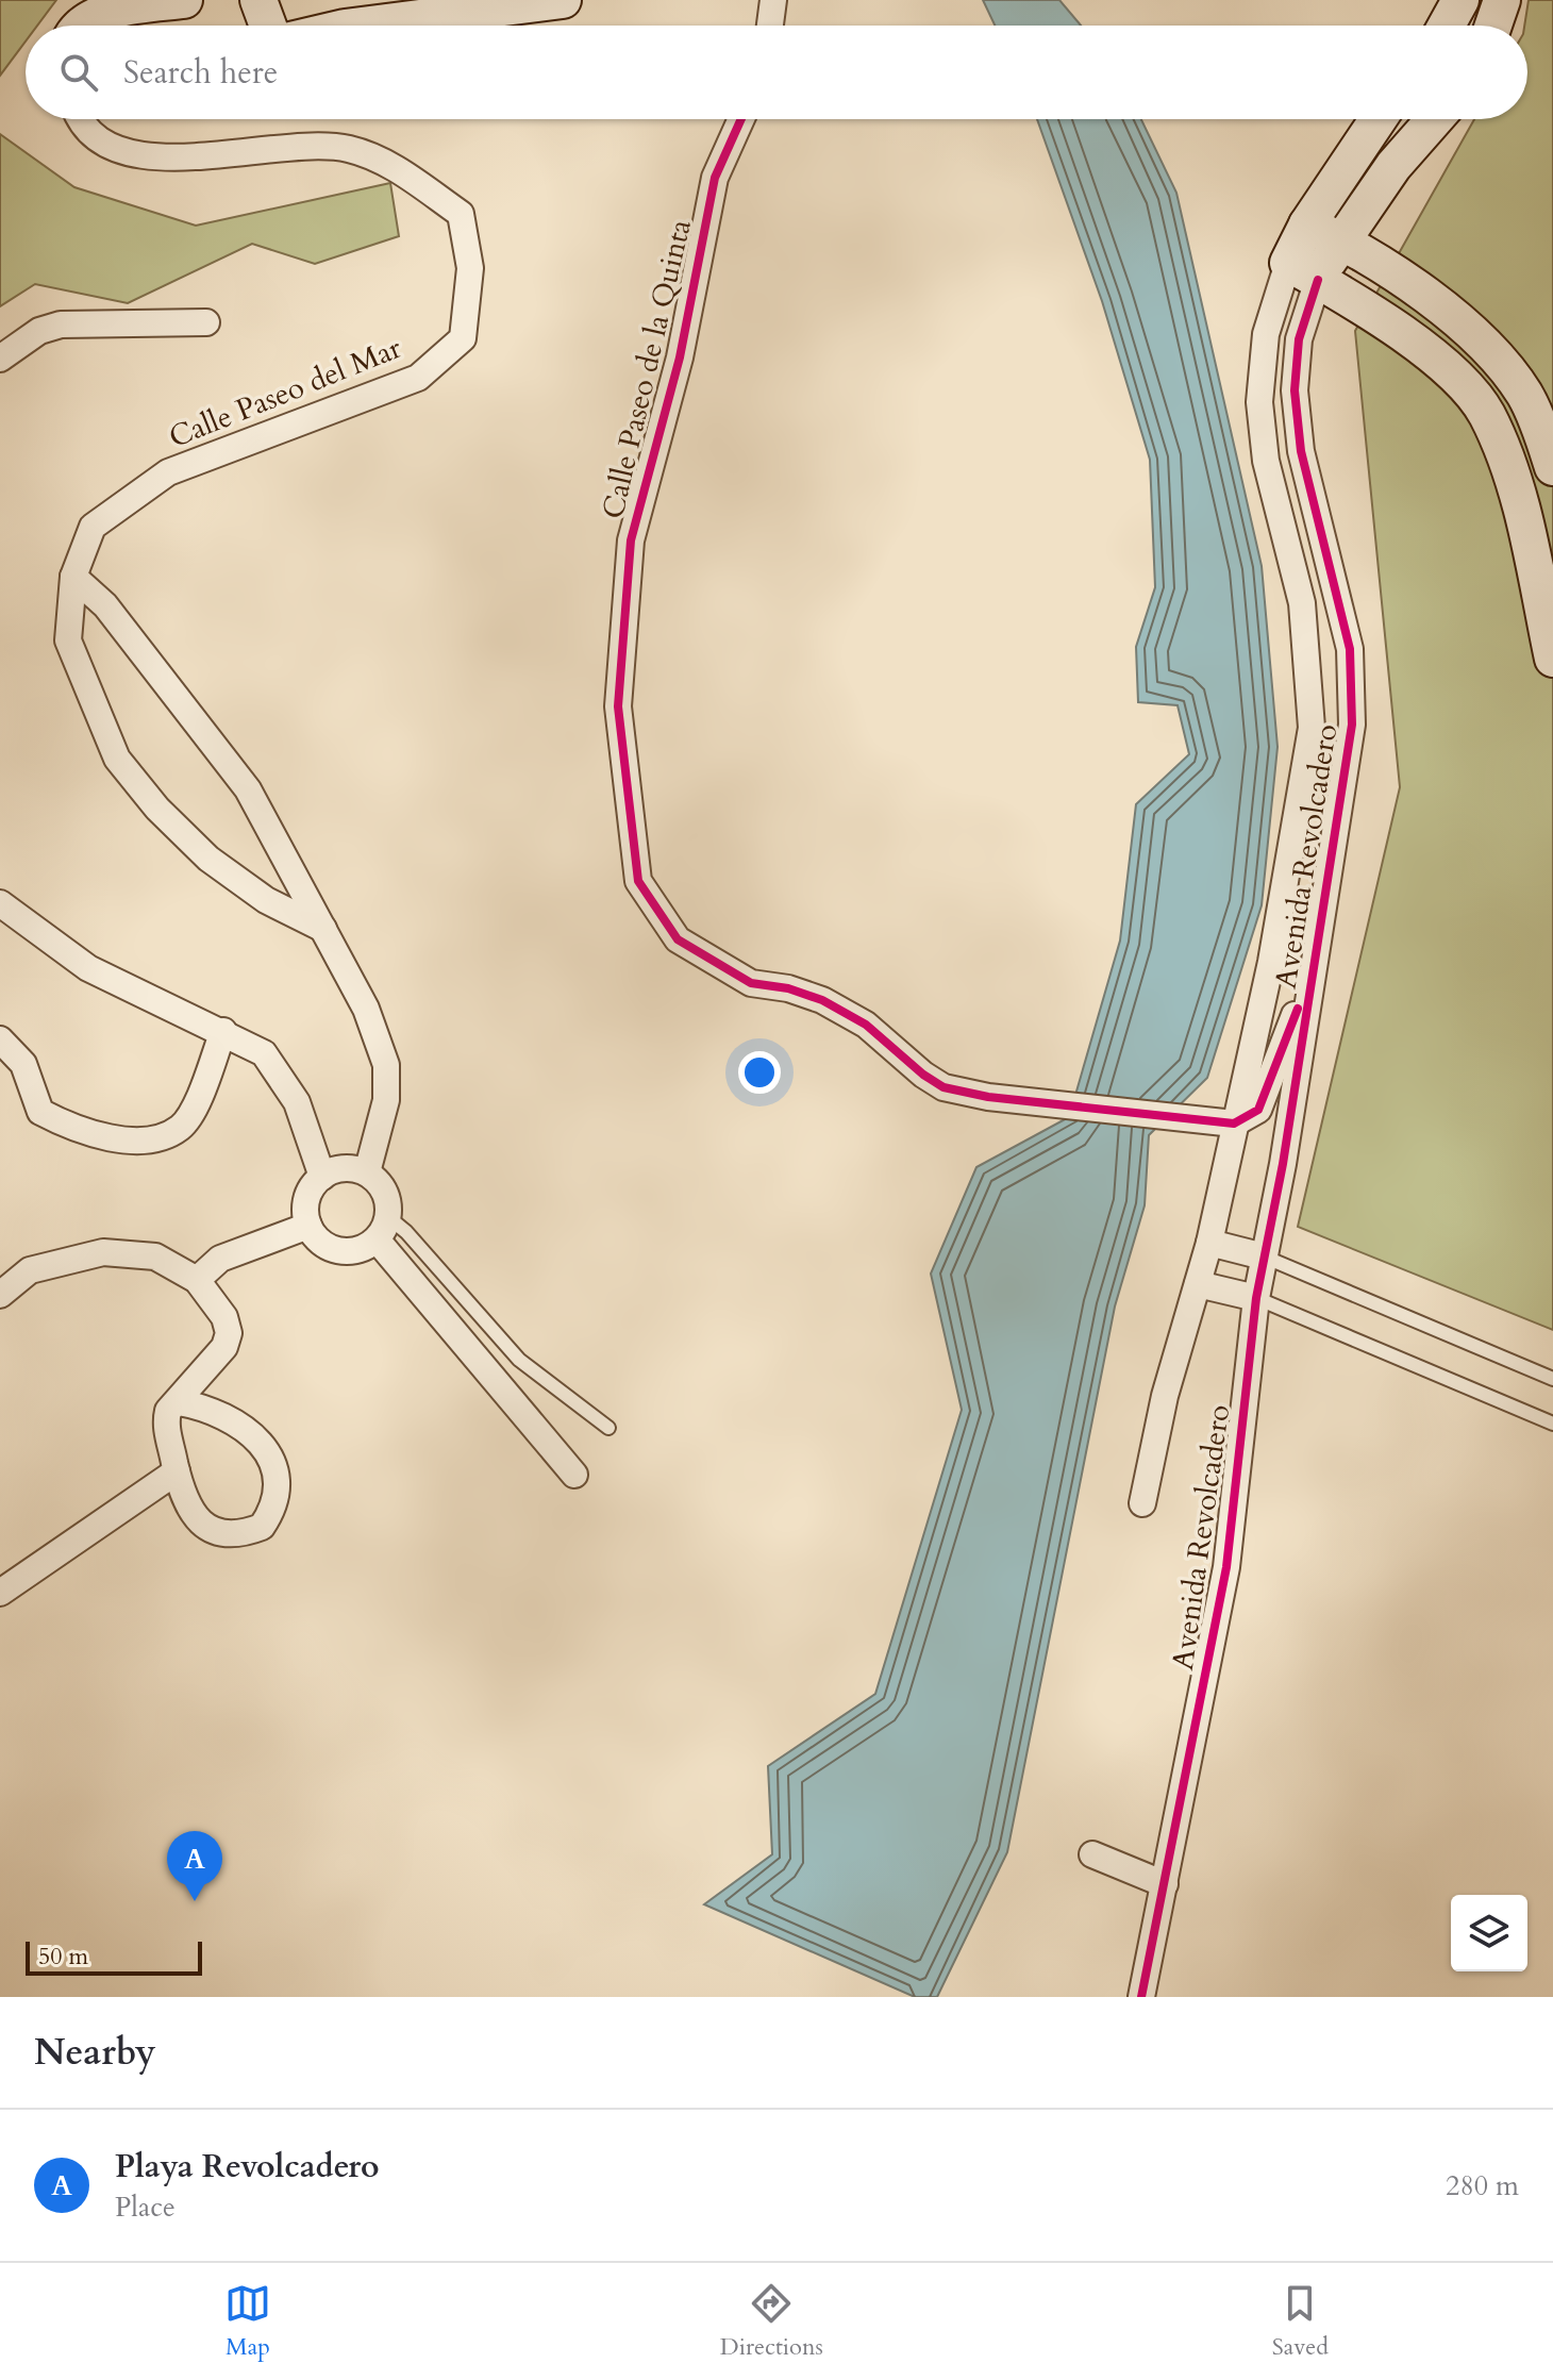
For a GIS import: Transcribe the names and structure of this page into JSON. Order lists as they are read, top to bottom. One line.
{"streets":{"main road":["Avenida Revolcadero"],"street":["Calle Paseo de la Quinta","Calle Paseo del Mar"]},"crossings":[["Calle Paseo de la Quinta","Avenida Revolcadero"]],"scale_bar":"50 m","page":{"search":"Search here","pins":"A","scale":"50 m","heading":"Nearby","list":[{"mark":"A","name":"Playa Revolcadero","note":"Place","value":"280 m"}],"nav":["Map","Directions","Saved"]}}
